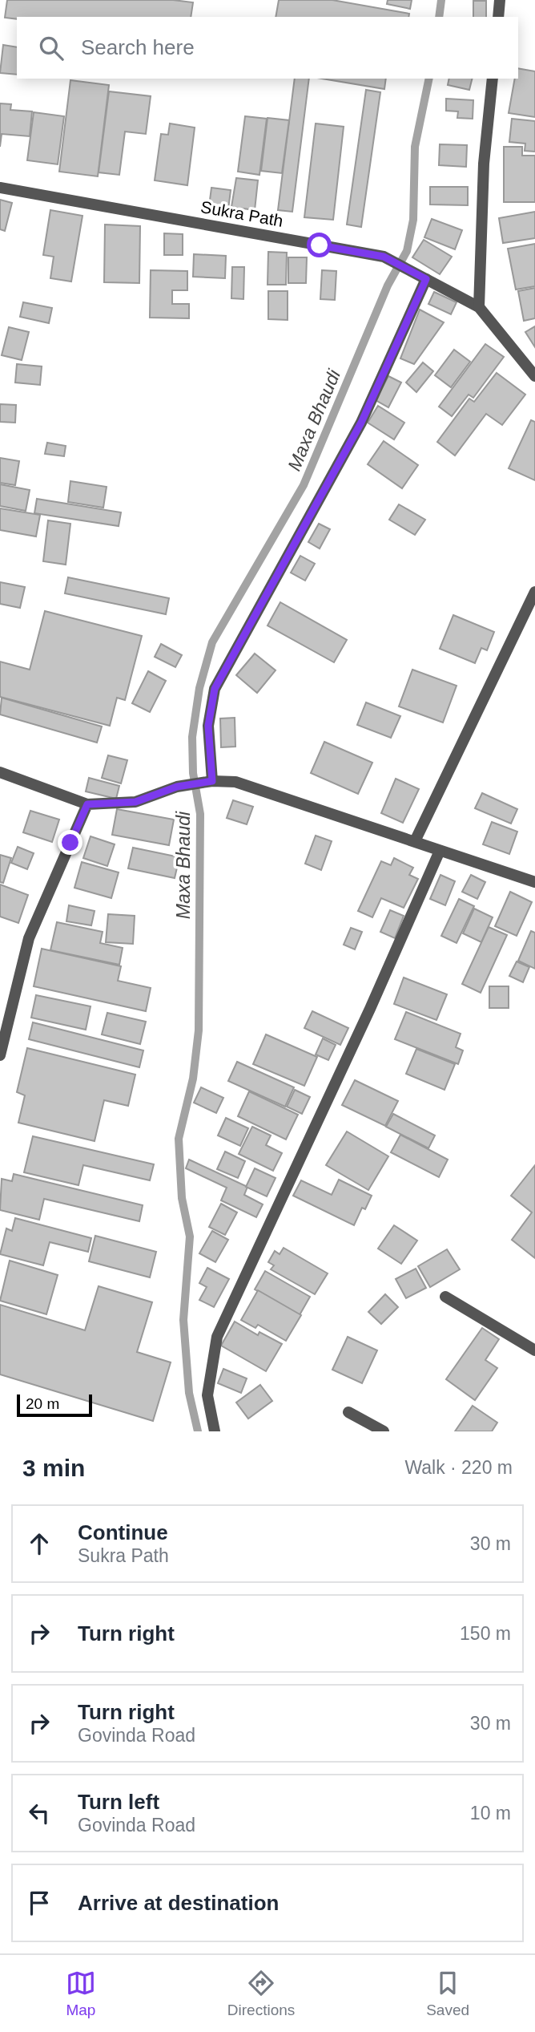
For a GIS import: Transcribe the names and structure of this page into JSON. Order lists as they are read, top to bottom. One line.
{"streets":{"street":["Sukra Path"]},"water":["Maxa Bhaudi"],"scale_bar":"20 m","page":{"search":"Search here","scale":"20 m","heading":["3 min","Walk · 220 m"],"list":[["Continue","Sukra Path","30 m"],["Turn right","150 m"],["Turn right","Govinda Road","30 m"],["Turn left","Govinda Road","10 m"],"Arrive at destination"],"nav":["Map","Directions","Saved"]}}
